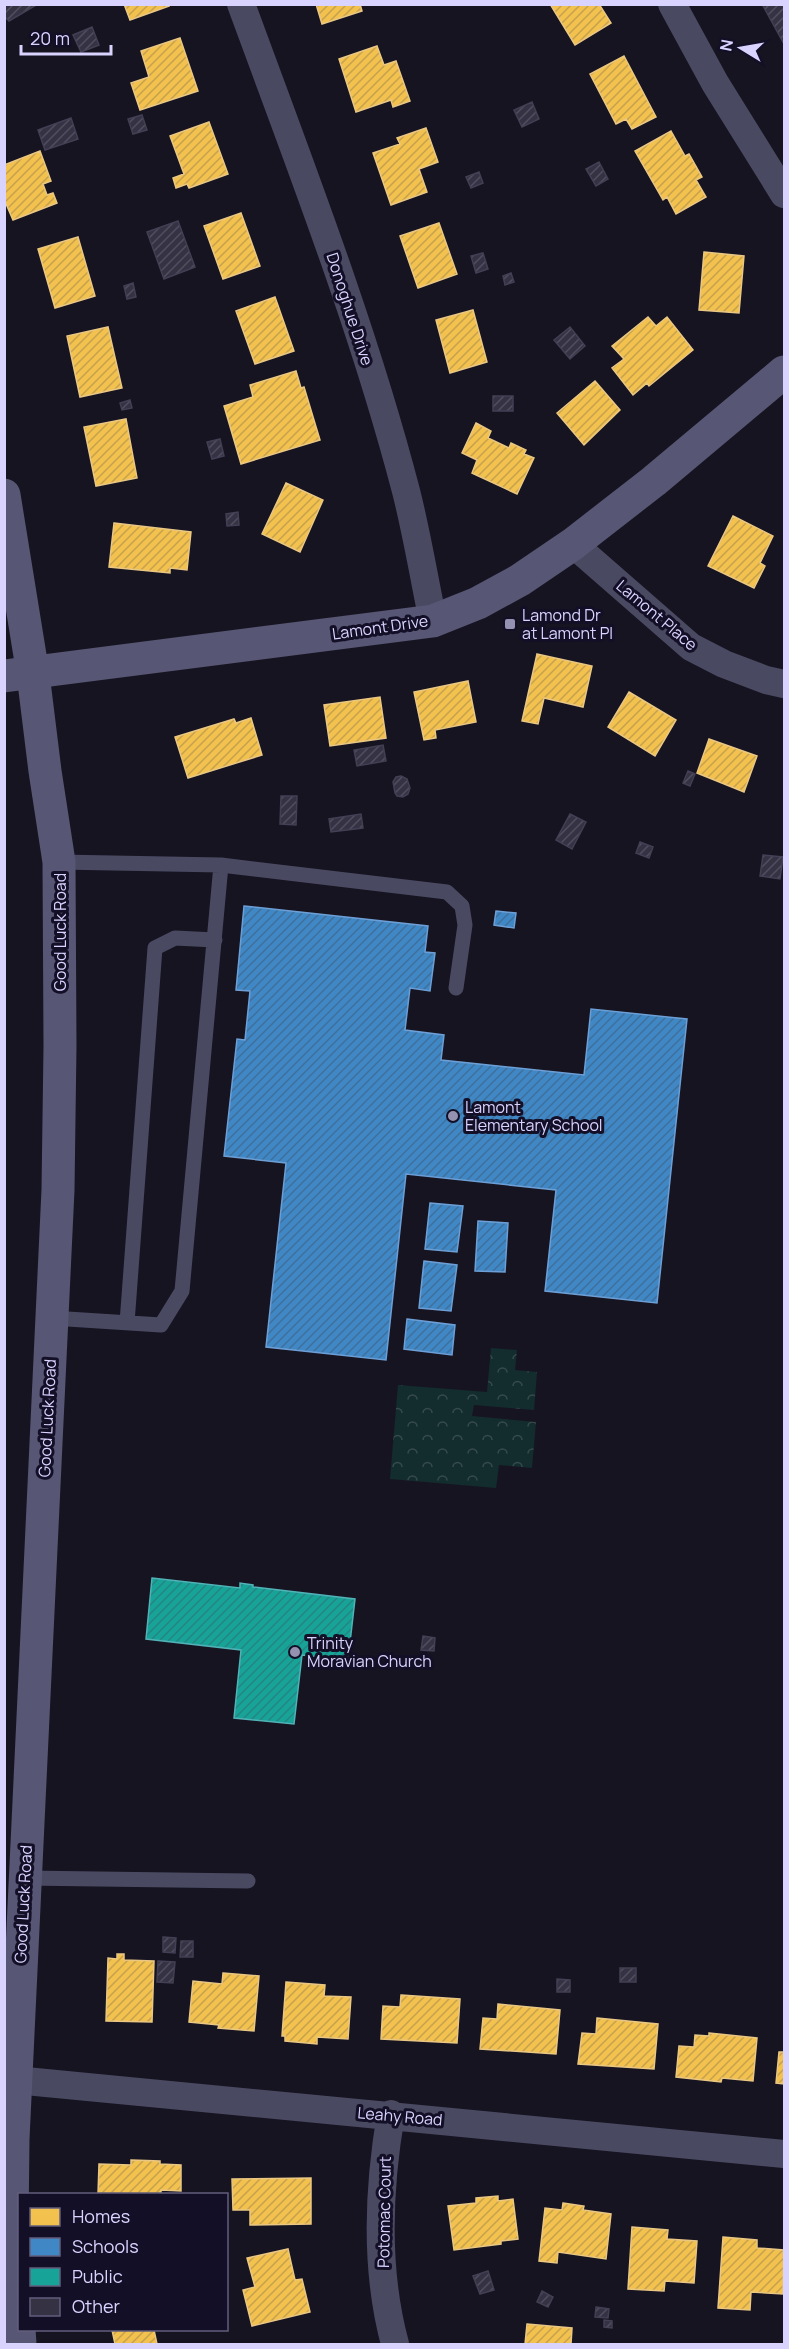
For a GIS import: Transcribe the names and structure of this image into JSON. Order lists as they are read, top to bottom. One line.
{"streets":{"main road":["Lamont Drive","Good Luck Road"],"street":["Donoghue Drive","Lamont Place","Leahy Road","Potomac Court"]},"crossings":[["Donoghue Drive","Lamont Drive"],["Lamont Place","Lamont Drive"],["Lamont Drive","Good Luck Road"],["Good Luck Road","Leahy Road"],["Leahy Road","Potomac Court"]],"places":{"transit":["Lamond Dr at Lamont Pl"],"other":["Lamont Elementary School","Trinity Moravian Church"]},"legend":["Homes","Schools","Public","Other"],"scale_bar":"20 m","north":"left"}
